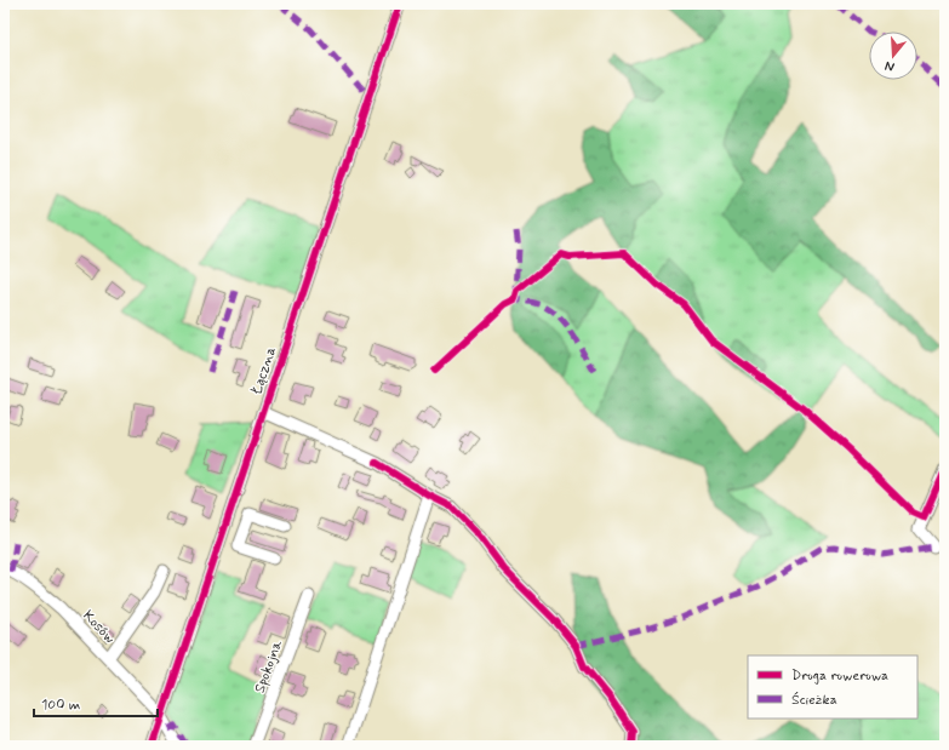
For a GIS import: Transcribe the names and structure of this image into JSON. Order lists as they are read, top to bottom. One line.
{"streets":{"street":["Łączna","Kosów","Spokojna"]},"crossings":[["Łączna","Kosów"]],"legend":["Droga rowerowa","Ścieżka"],"scale_bar":"100 m","north":"bottom"}
